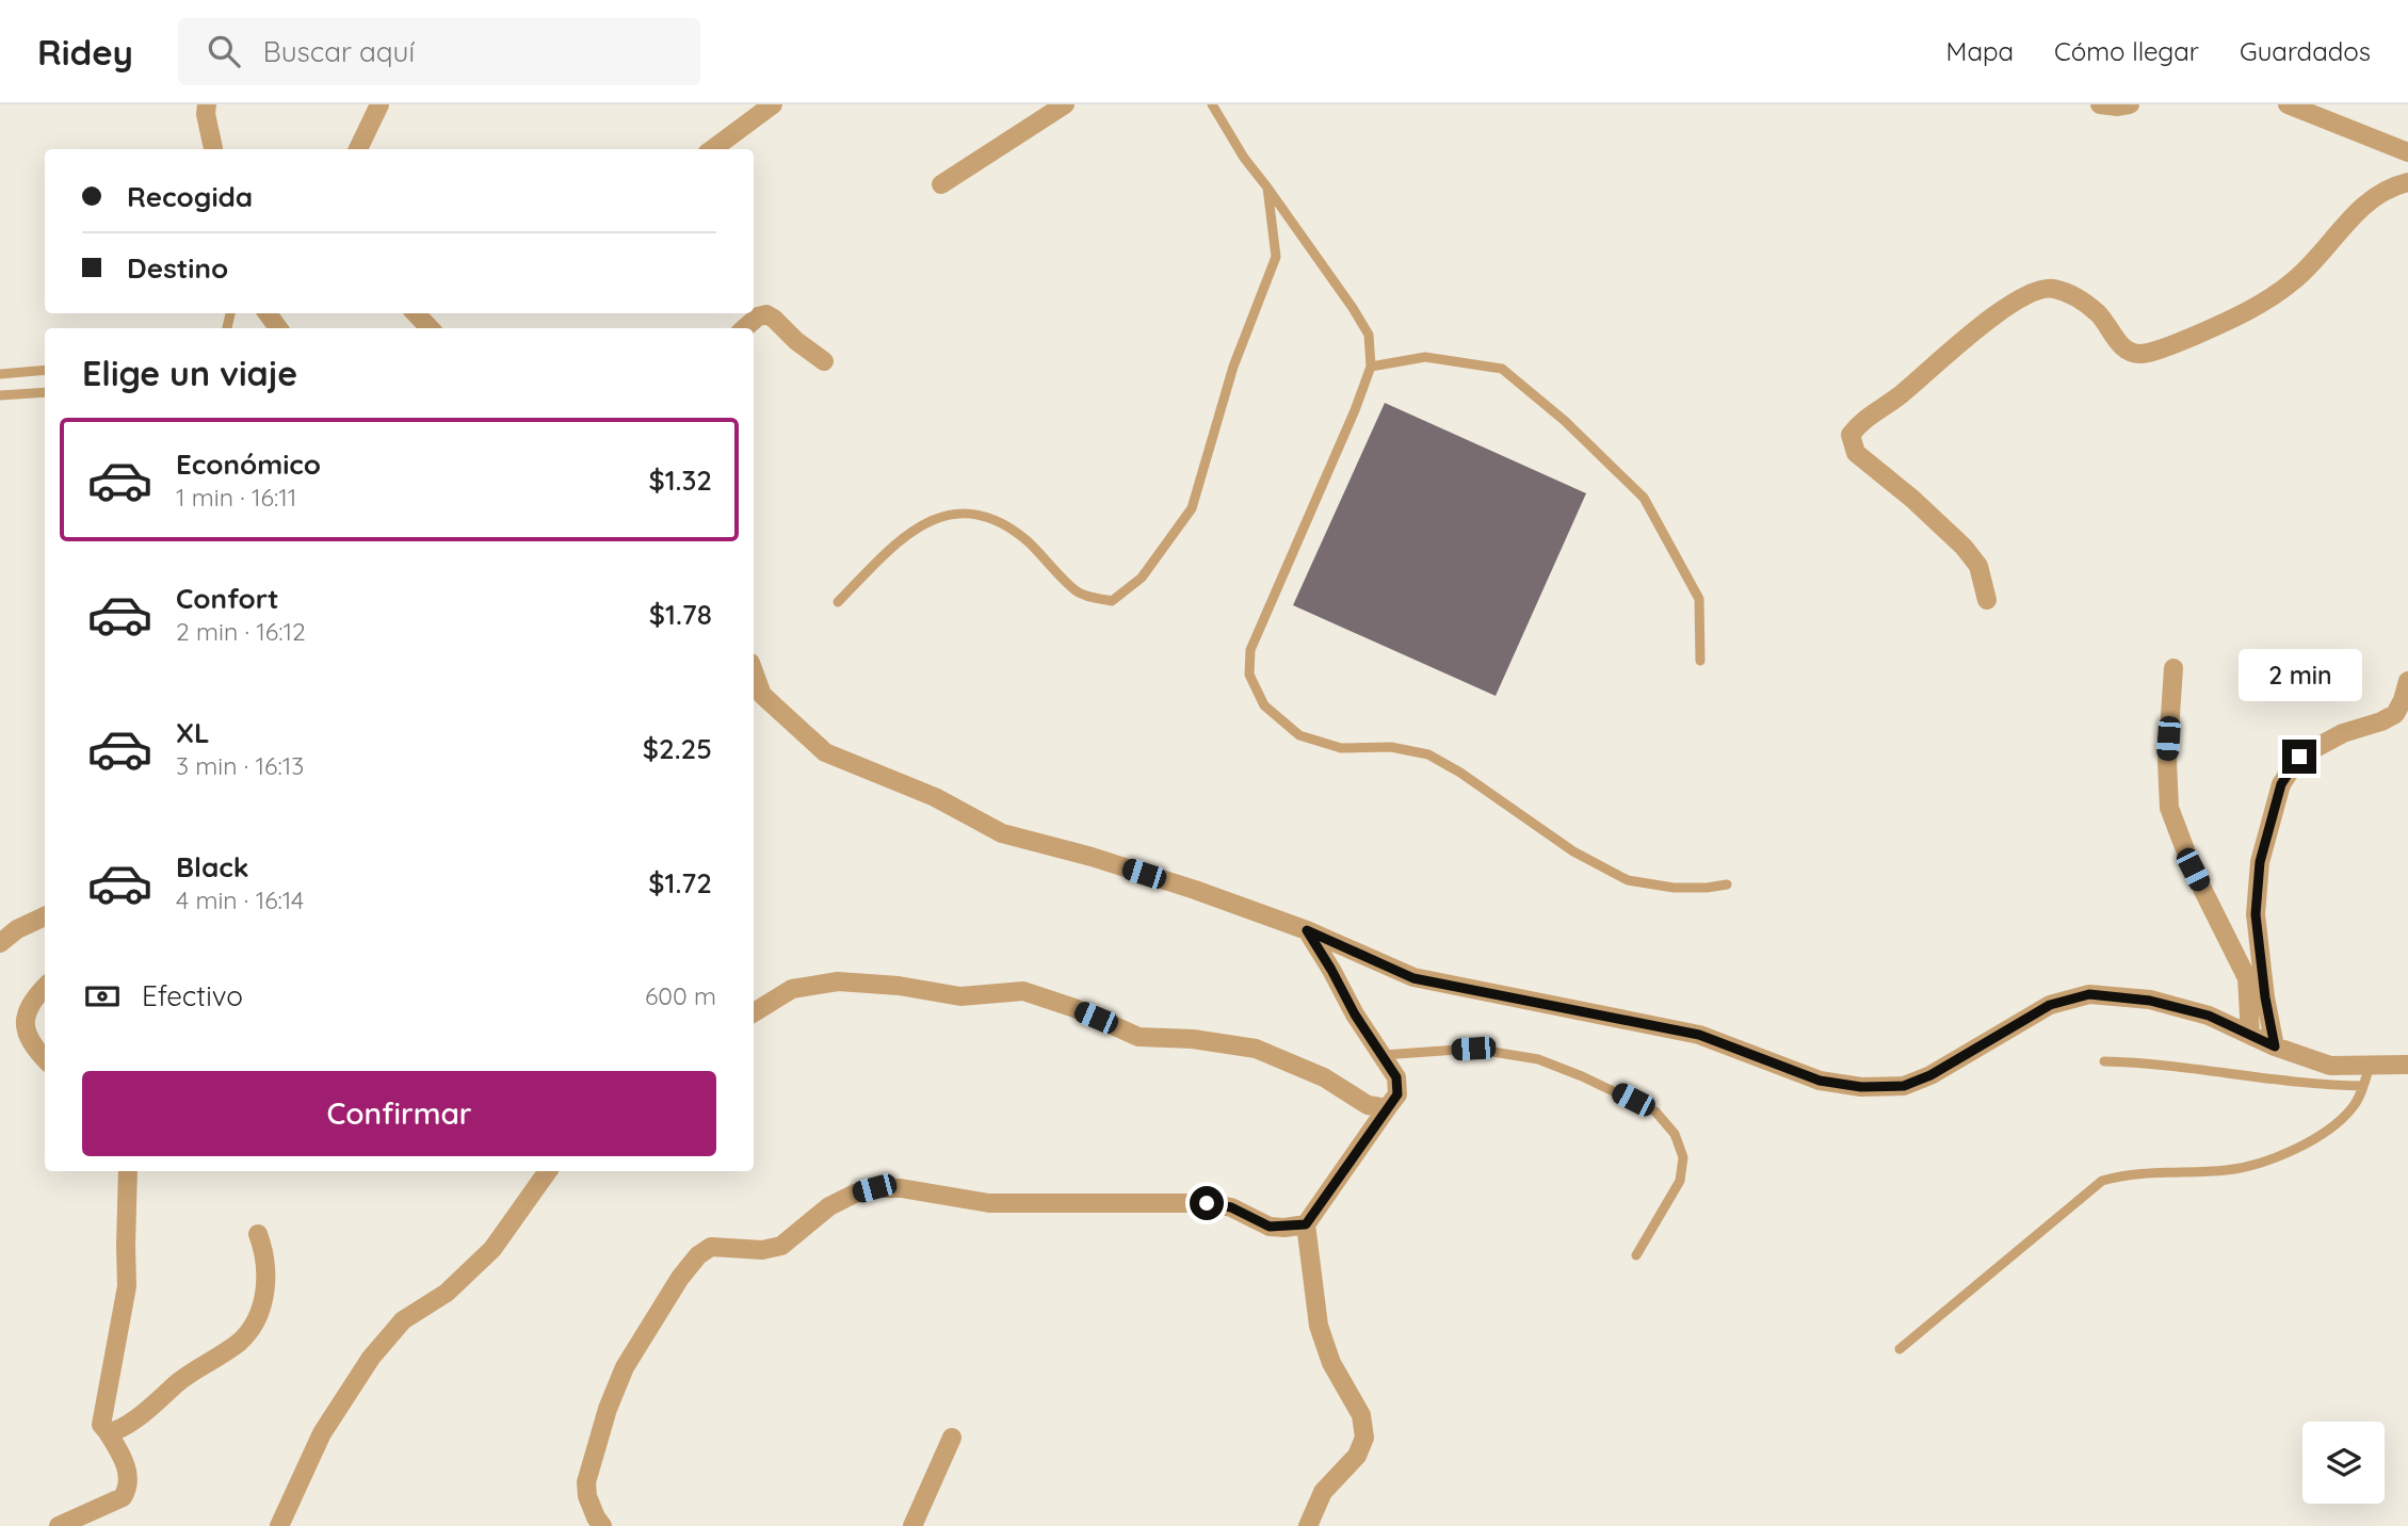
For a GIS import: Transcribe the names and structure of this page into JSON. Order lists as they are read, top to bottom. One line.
{"page":{"header":"Ridey","search":"Buscar aquí","nav":["Mapa","Cómo llegar","Guardados"],"banner":["Recogida","Destino"],"heading":"Elige un viaje","list":[{"name":"Económico","note":"1 min · 16:11","value":"$1.32"},{"name":"Confort","note":"2 min · 16:12","value":"$1.78"},{"name":"XL","note":"3 min · 16:13","value":"$2.25"},{"name":"Black","note":"4 min · 16:14","value":"$1.72"}],"bubble":"2 min","pay":["Efectivo","600 m"],"buttons":"Confirmar"}}
